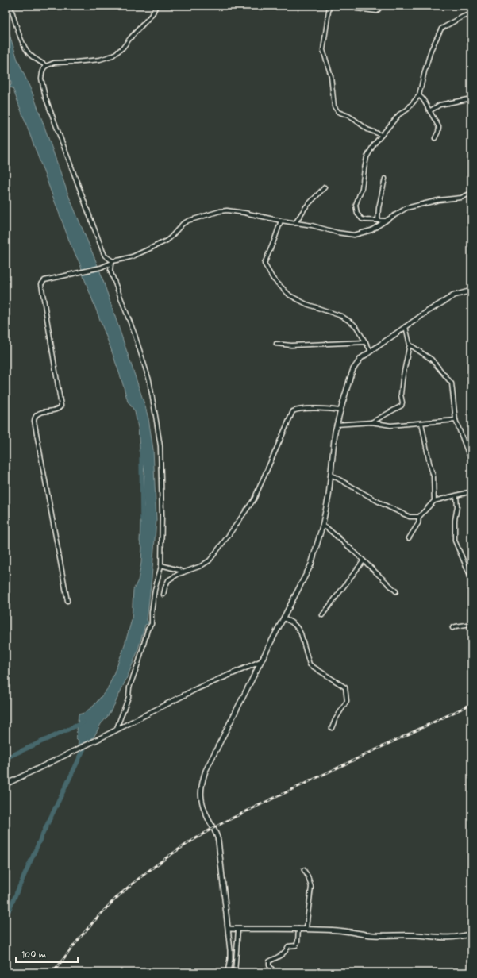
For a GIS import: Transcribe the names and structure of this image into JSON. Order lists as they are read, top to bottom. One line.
{"scale_bar":"100 m"}
